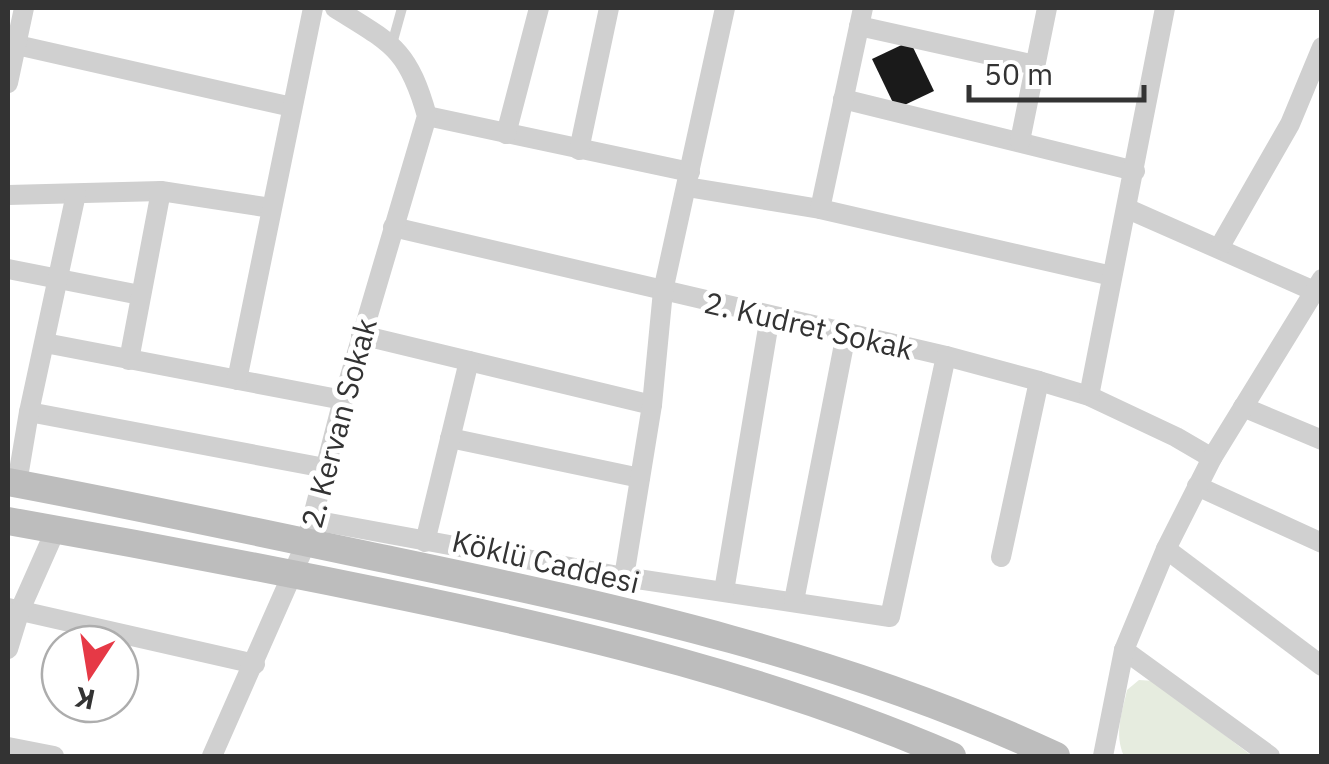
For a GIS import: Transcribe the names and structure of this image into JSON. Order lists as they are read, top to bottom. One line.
{"streets":{"main road":["Köklü Caddesi"],"street":["2. Kudret Sokak","2. Kervan Sokak"]},"crossings":[["2. Kudret Sokak","2. Kervan Sokak"],["2. Kervan Sokak","Köklü Caddesi"]],"scale_bar":"50 m","north":"bottom"}
